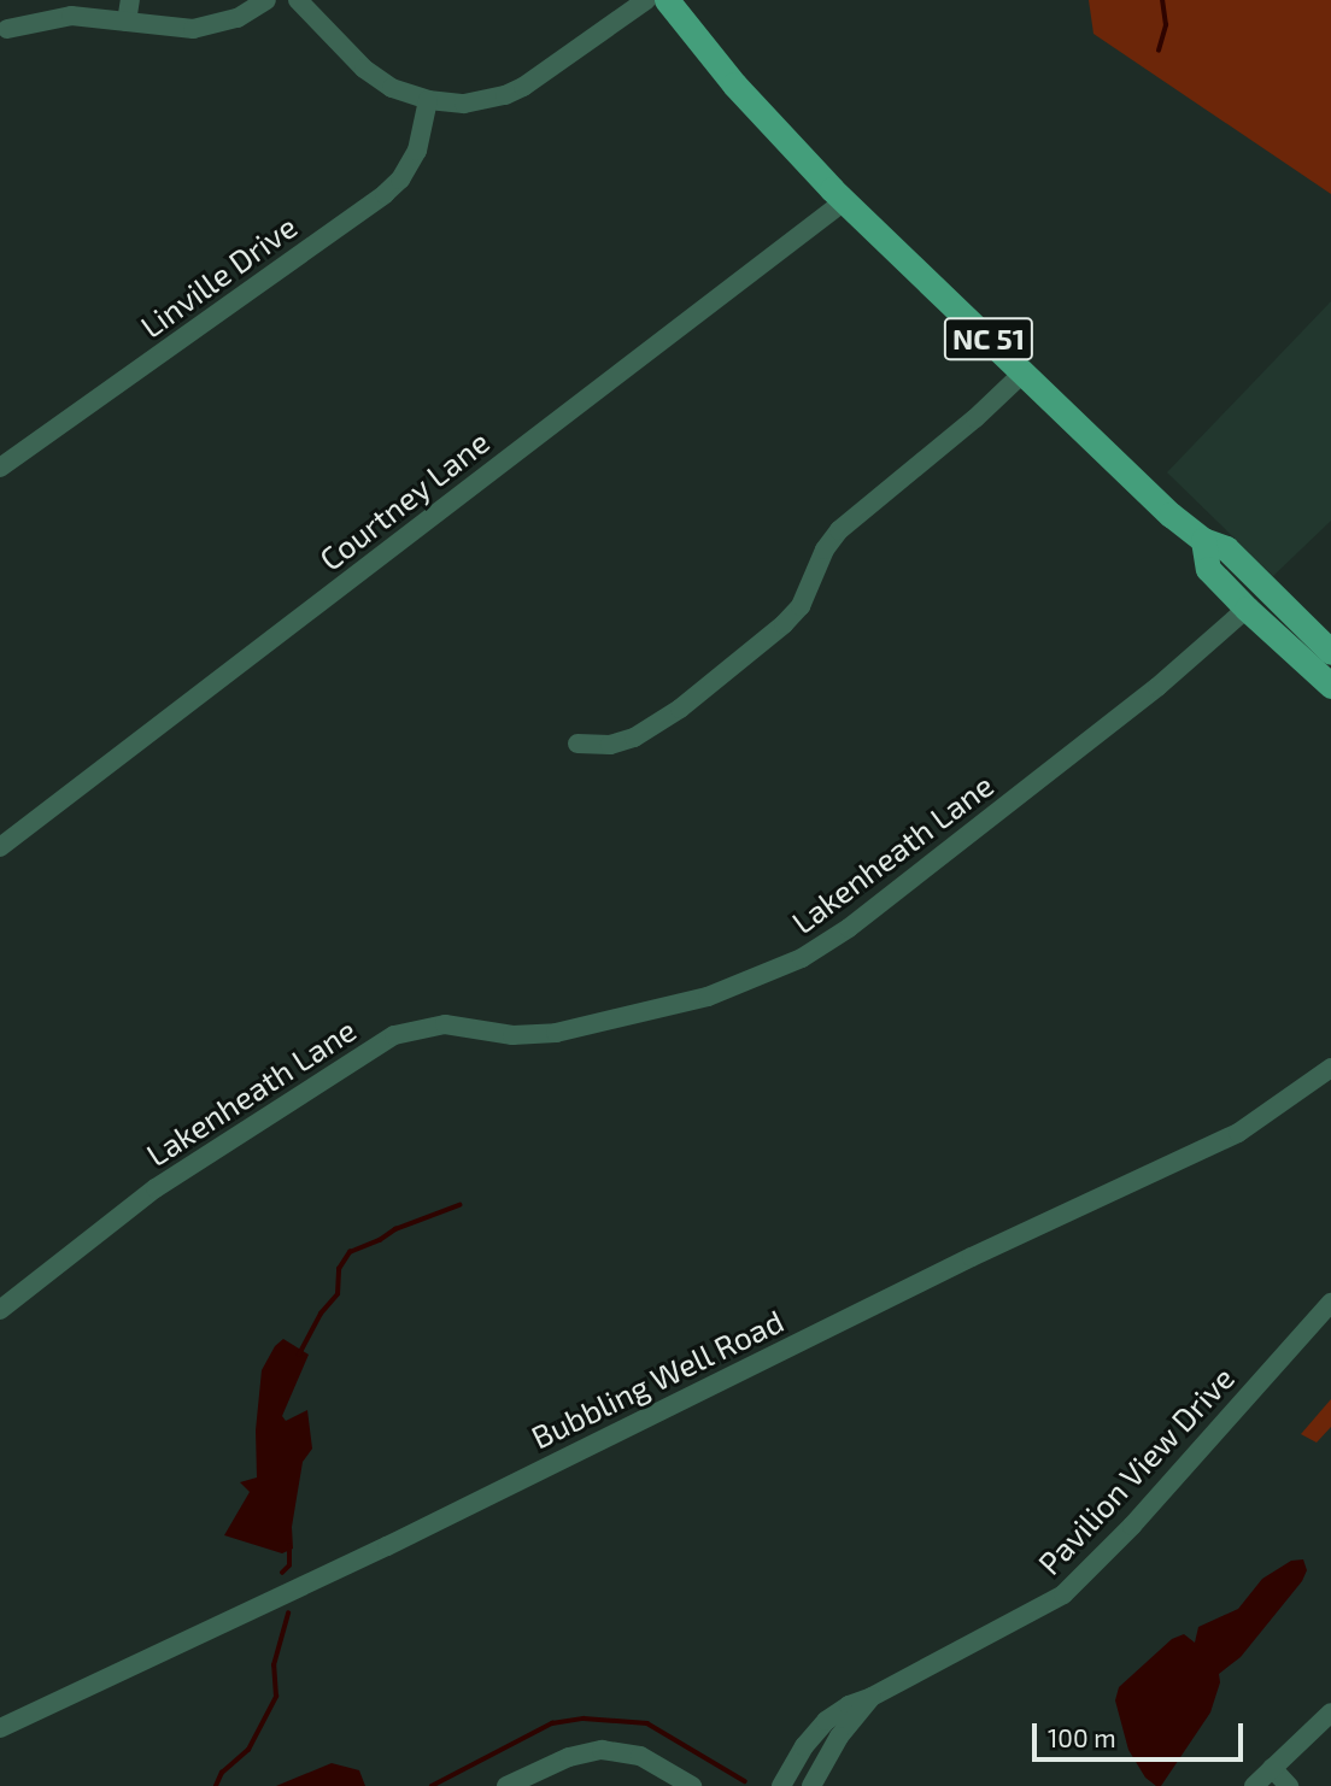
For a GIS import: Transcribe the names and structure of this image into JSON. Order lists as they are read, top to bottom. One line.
{"streets":{"main road":["NC 51"],"street":["Linville Drive","Courtney Lane","Lakenheath Lane","Bubbling Well Road","Pavilion View Drive"]},"crossings":[["NC 51","Courtney Lane"]],"scale_bar":"100 m"}
